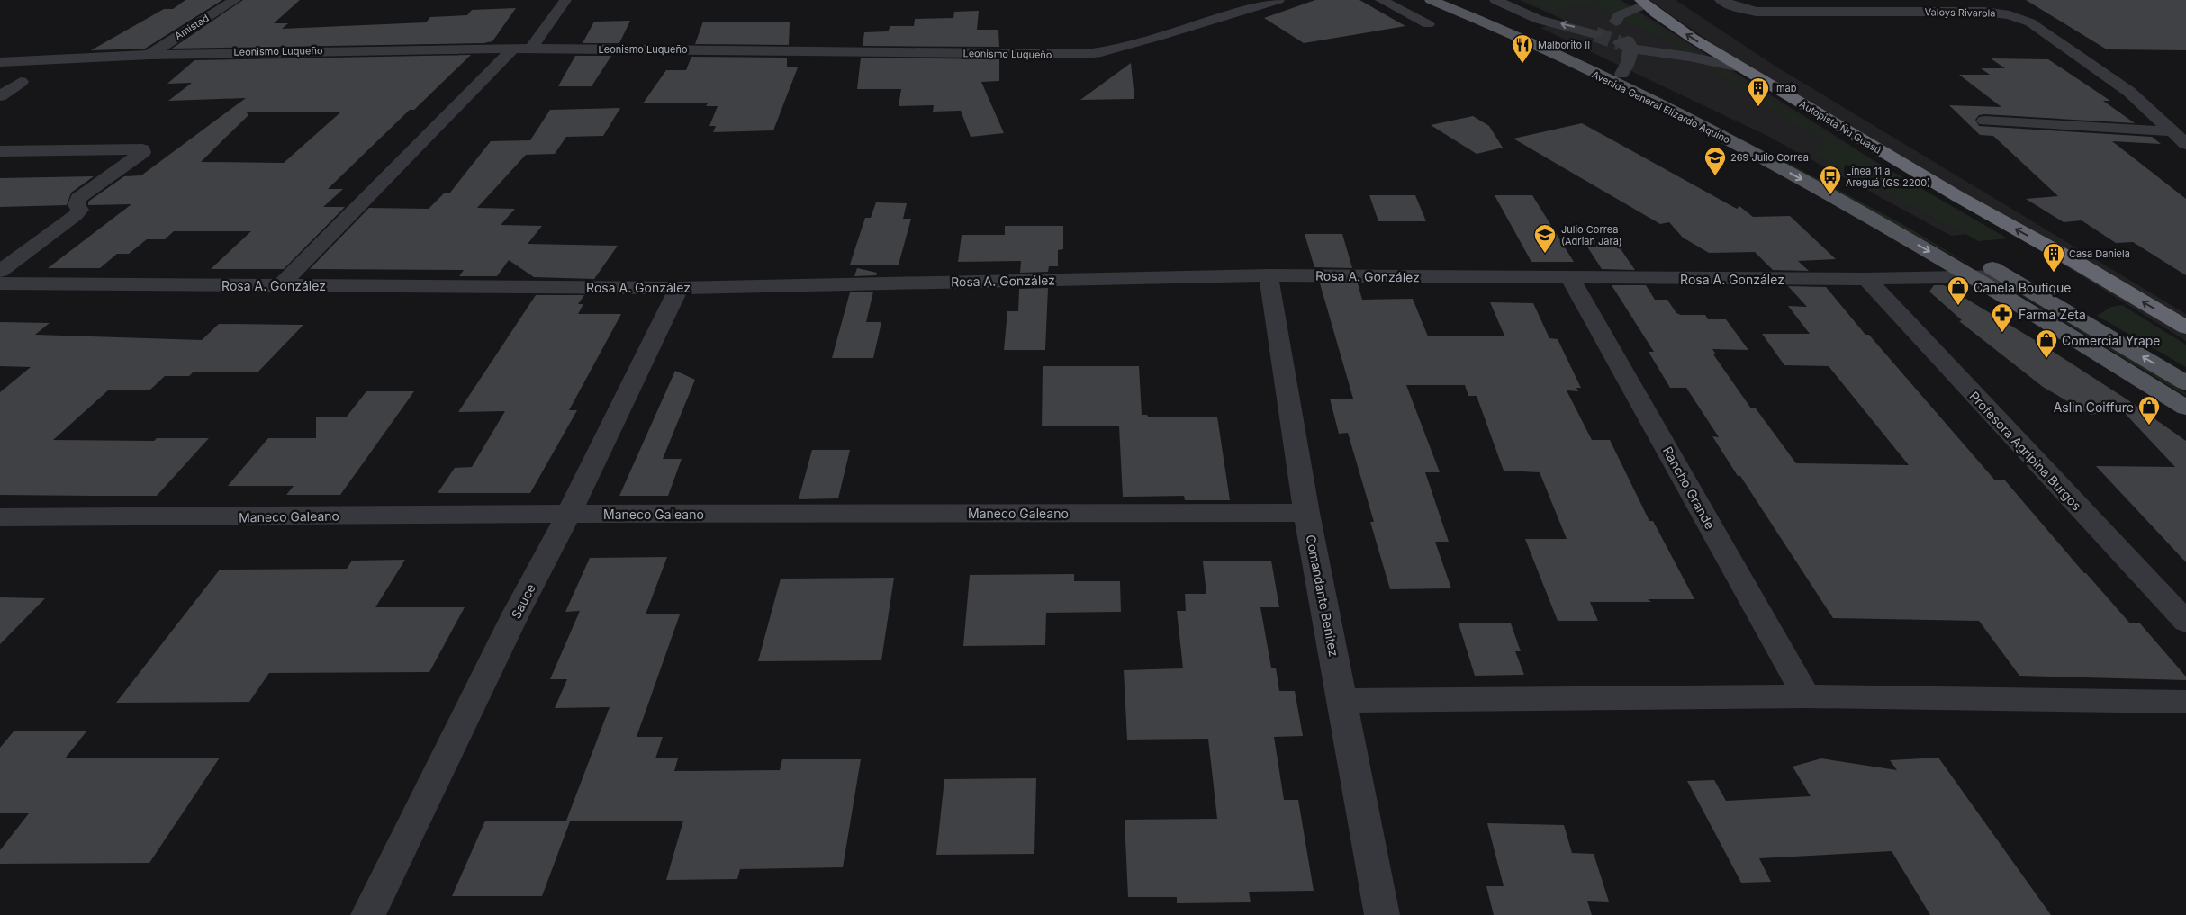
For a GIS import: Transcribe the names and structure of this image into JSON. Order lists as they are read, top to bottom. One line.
{"streets":{"highway":["Autopista Ñu Guasú"],"main road":["Avenida General Elizardo Aquino"],"street":["Valoys Rivarola","Amistad","Leonismo Luqueño","Rosa A. González","Profesora Agripina Burgos","Rancho Grande","Maneco Galeano","Comandante Benitez","Sauce"]},"crossings":[["Amistad","Leonismo Luqueño"],["Avenida General Elizardo Aquino","Rosa A. González"],["Rosa A. González","Profesora Agripina Burgos"],["Rosa A. González","Rancho Grande"],["Rosa A. González","Comandante Benitez"],["Rosa A. González","Sauce"],["Maneco Galeano","Comandante Benitez"],["Maneco Galeano","Sauce"]],"one_way":["Autopista Ñu Guasú"],"places":{"restaurant":["Malborito II"],"building":["Imab","Casa Daniela"],"school or university":["269 Julio Correa","Julio Correa (Adrian Jara)"],"bus stop":["Línea 11 a Areguá (GS.2200)"],"shop":["Canela Boutique","Comercial Yrape","Aslin Coiffure"],"pharmacy":["Farma Zeta"]}}
